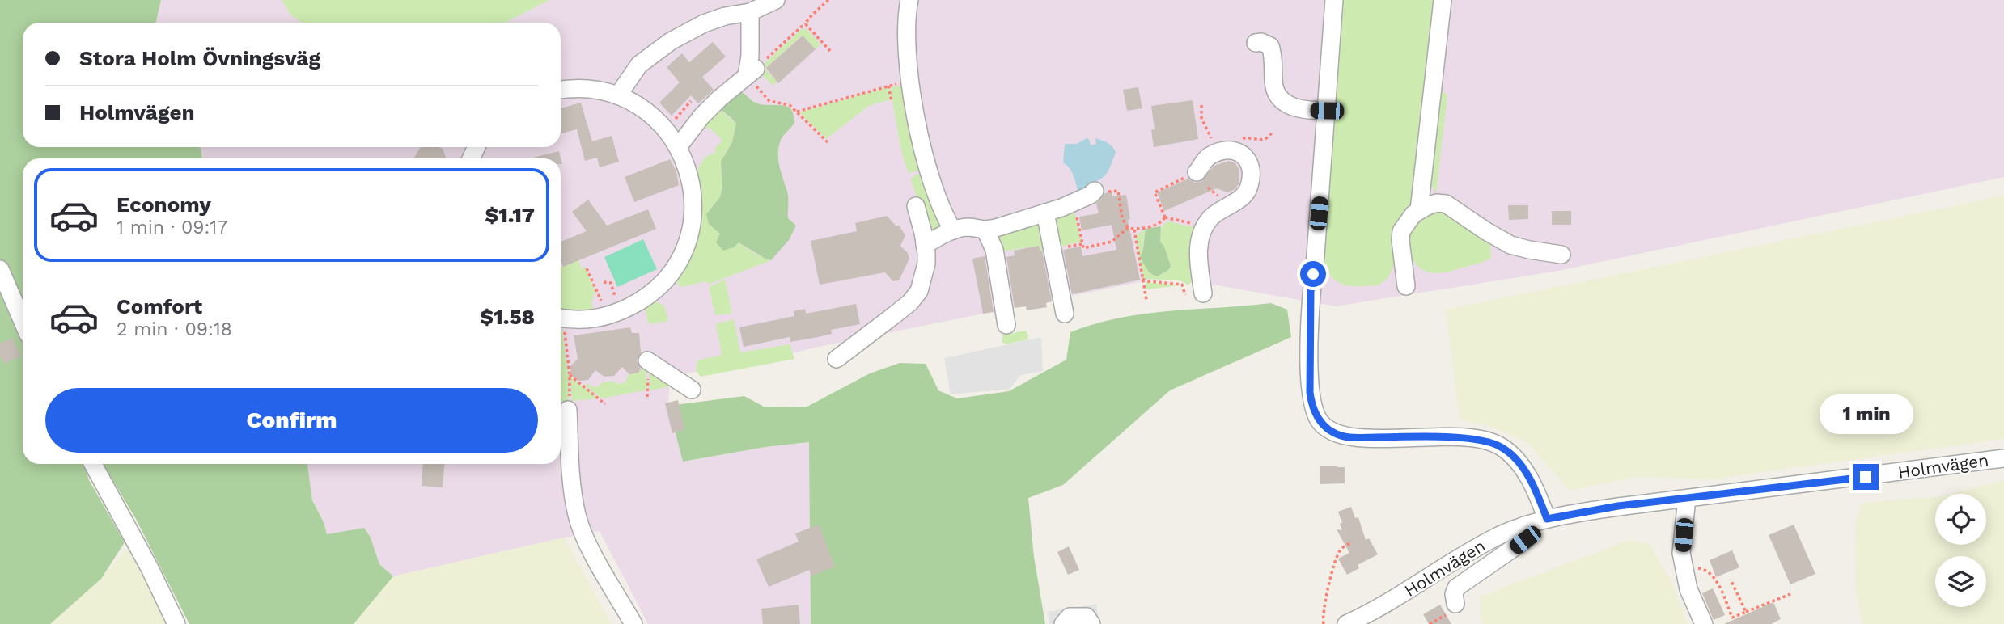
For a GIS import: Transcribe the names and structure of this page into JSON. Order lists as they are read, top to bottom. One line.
{"streets":{"street":["Holmvägen"]},"page":{"banner":["Stora Holm Övningsväg","Holmvägen"],"list":[{"name":"Economy","note":"1 min · 09:17","value":"$1.17"},{"name":"Comfort","note":"2 min · 09:18","value":"$1.58"}],"buttons":"Confirm","bubble":"1 min"}}
